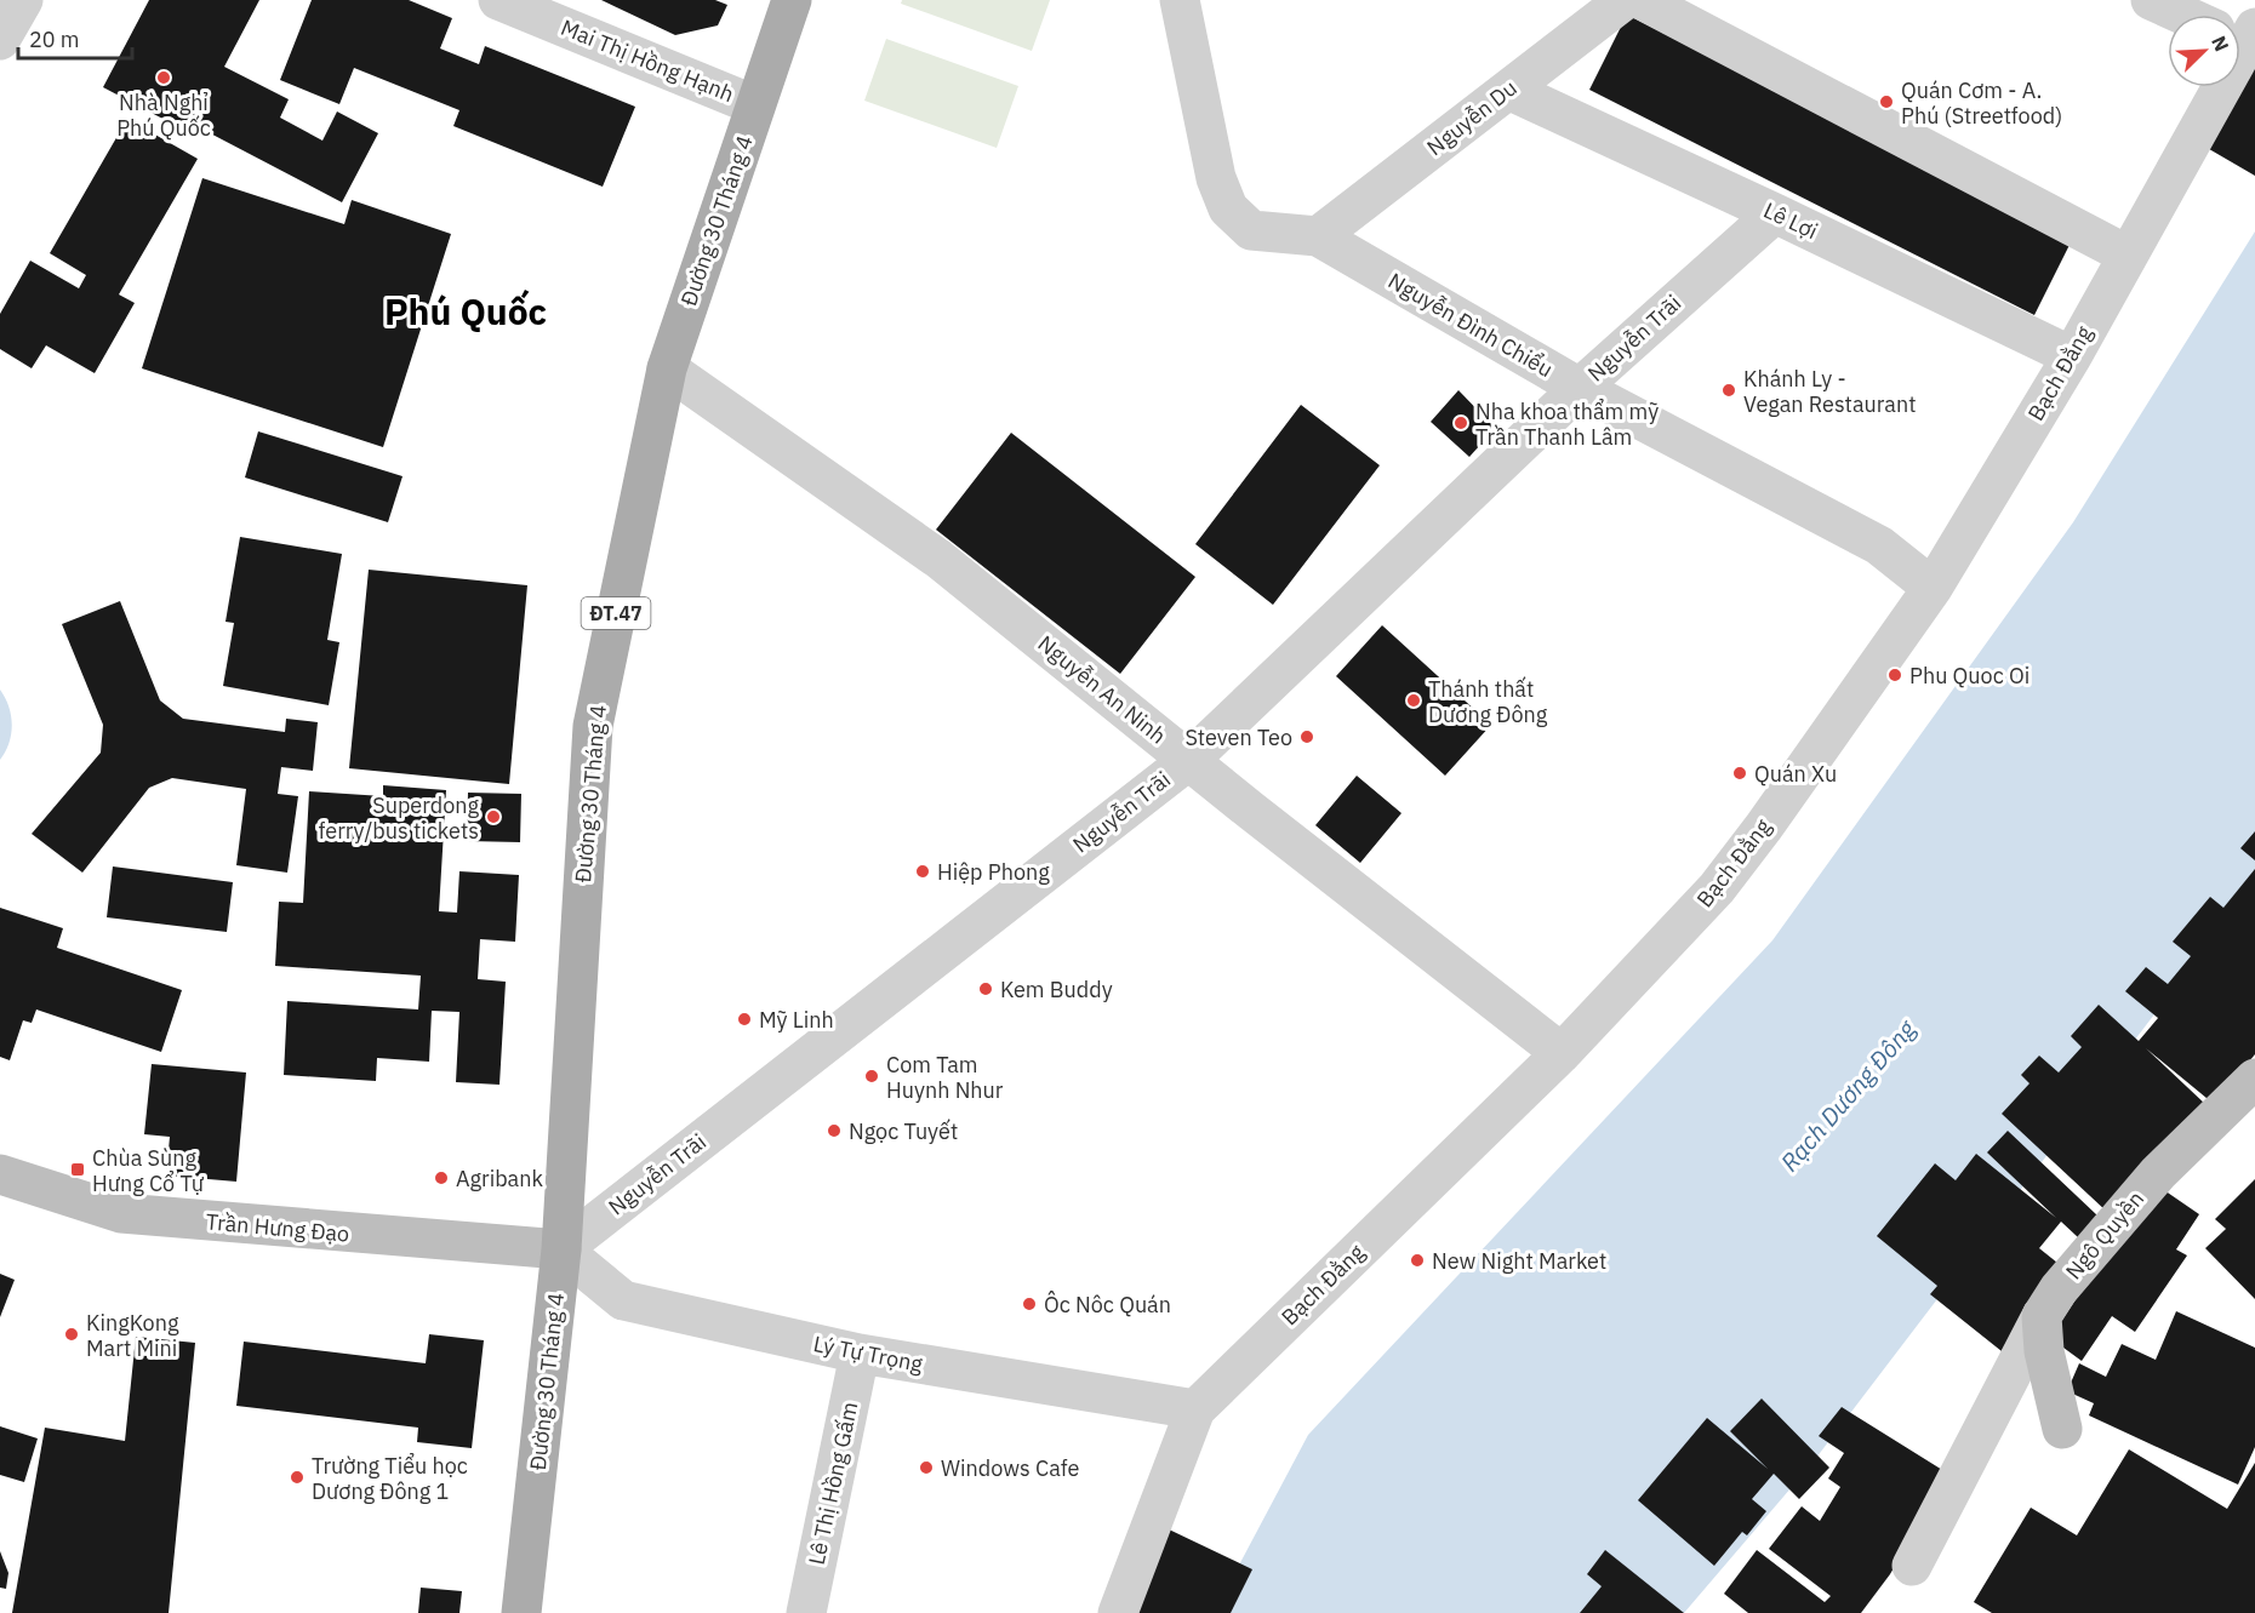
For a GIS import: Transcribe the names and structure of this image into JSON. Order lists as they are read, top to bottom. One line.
{"streets":{"main road":["Đường 30 Tháng 4","ĐT.47","Trần Hưng Đạo","Ngô Quyền"],"street":["Mai Thị Hồng Hạnh","Nguyễn Du","Lê Lợi","Nguyễn Đình Chiểu","Nguyễn Trãi","Bạch Đằng","Nguyễn An Ninh","Lý Tự Trọng","Lê Thị Hồng Gấm"]},"crossings":[["Mai Thị Hồng Hạnh","Đường 30 Tháng 4"],["Nguyễn Du","Lê Lợi"],["Nguyễn Du","Nguyễn Đình Chiểu"],["Đường 30 Tháng 4","Nguyễn Trãi"],["Đường 30 Tháng 4","Nguyễn An Ninh"],["Đường 30 Tháng 4","Trần Hưng Đạo"],["Đường 30 Tháng 4","Lý Tự Trọng"],["Lê Lợi","Nguyễn Trãi"],["Lê Lợi","Bạch Đằng"],["Nguyễn Đình Chiểu","Nguyễn Trãi"],["Nguyễn Đình Chiểu","Bạch Đằng"],["Nguyễn Trãi","Nguyễn An Ninh"],["Nguyễn Trãi","Trần Hưng Đạo"],["Nguyễn Trãi","Lý Tự Trọng"],["Bạch Đằng","Nguyễn An Ninh"],["Bạch Đằng","Lý Tự Trọng"],["Trần Hưng Đạo","Lý Tự Trọng"],["Lý Tự Trọng","Lê Thị Hồng Gấm"]],"districts":["Phú Quốc"],"water":["Rạch Dương Đông"],"places":{"other":["Nhà Nghỉ Phú Quốc","Quán Cơm - A. Phú (Streetfood)","Khánh Ly - Vegan Restaurant","Nha khoa thẩm mỹ Trần Thanh Lâm","Phu Quoc Oi","Thánh thất Dương Đông","Steven Teo","Quán Xu","Superdong ferry/bus tickets","Hiệp Phong","Kem Buddy","Mỹ Linh","Com Tam Huynh Nhur","Ngọc Tuyết","Agribank","New Night Market","Ôc Nôc Quán","KingKong Mart Mini","Windows Cafe","Trường Tiểu học Dương Đông 1"],"transit":["Chùa Sùng Hưng Cổ Tự"]},"scale_bar":"20 m","north":"top right"}
